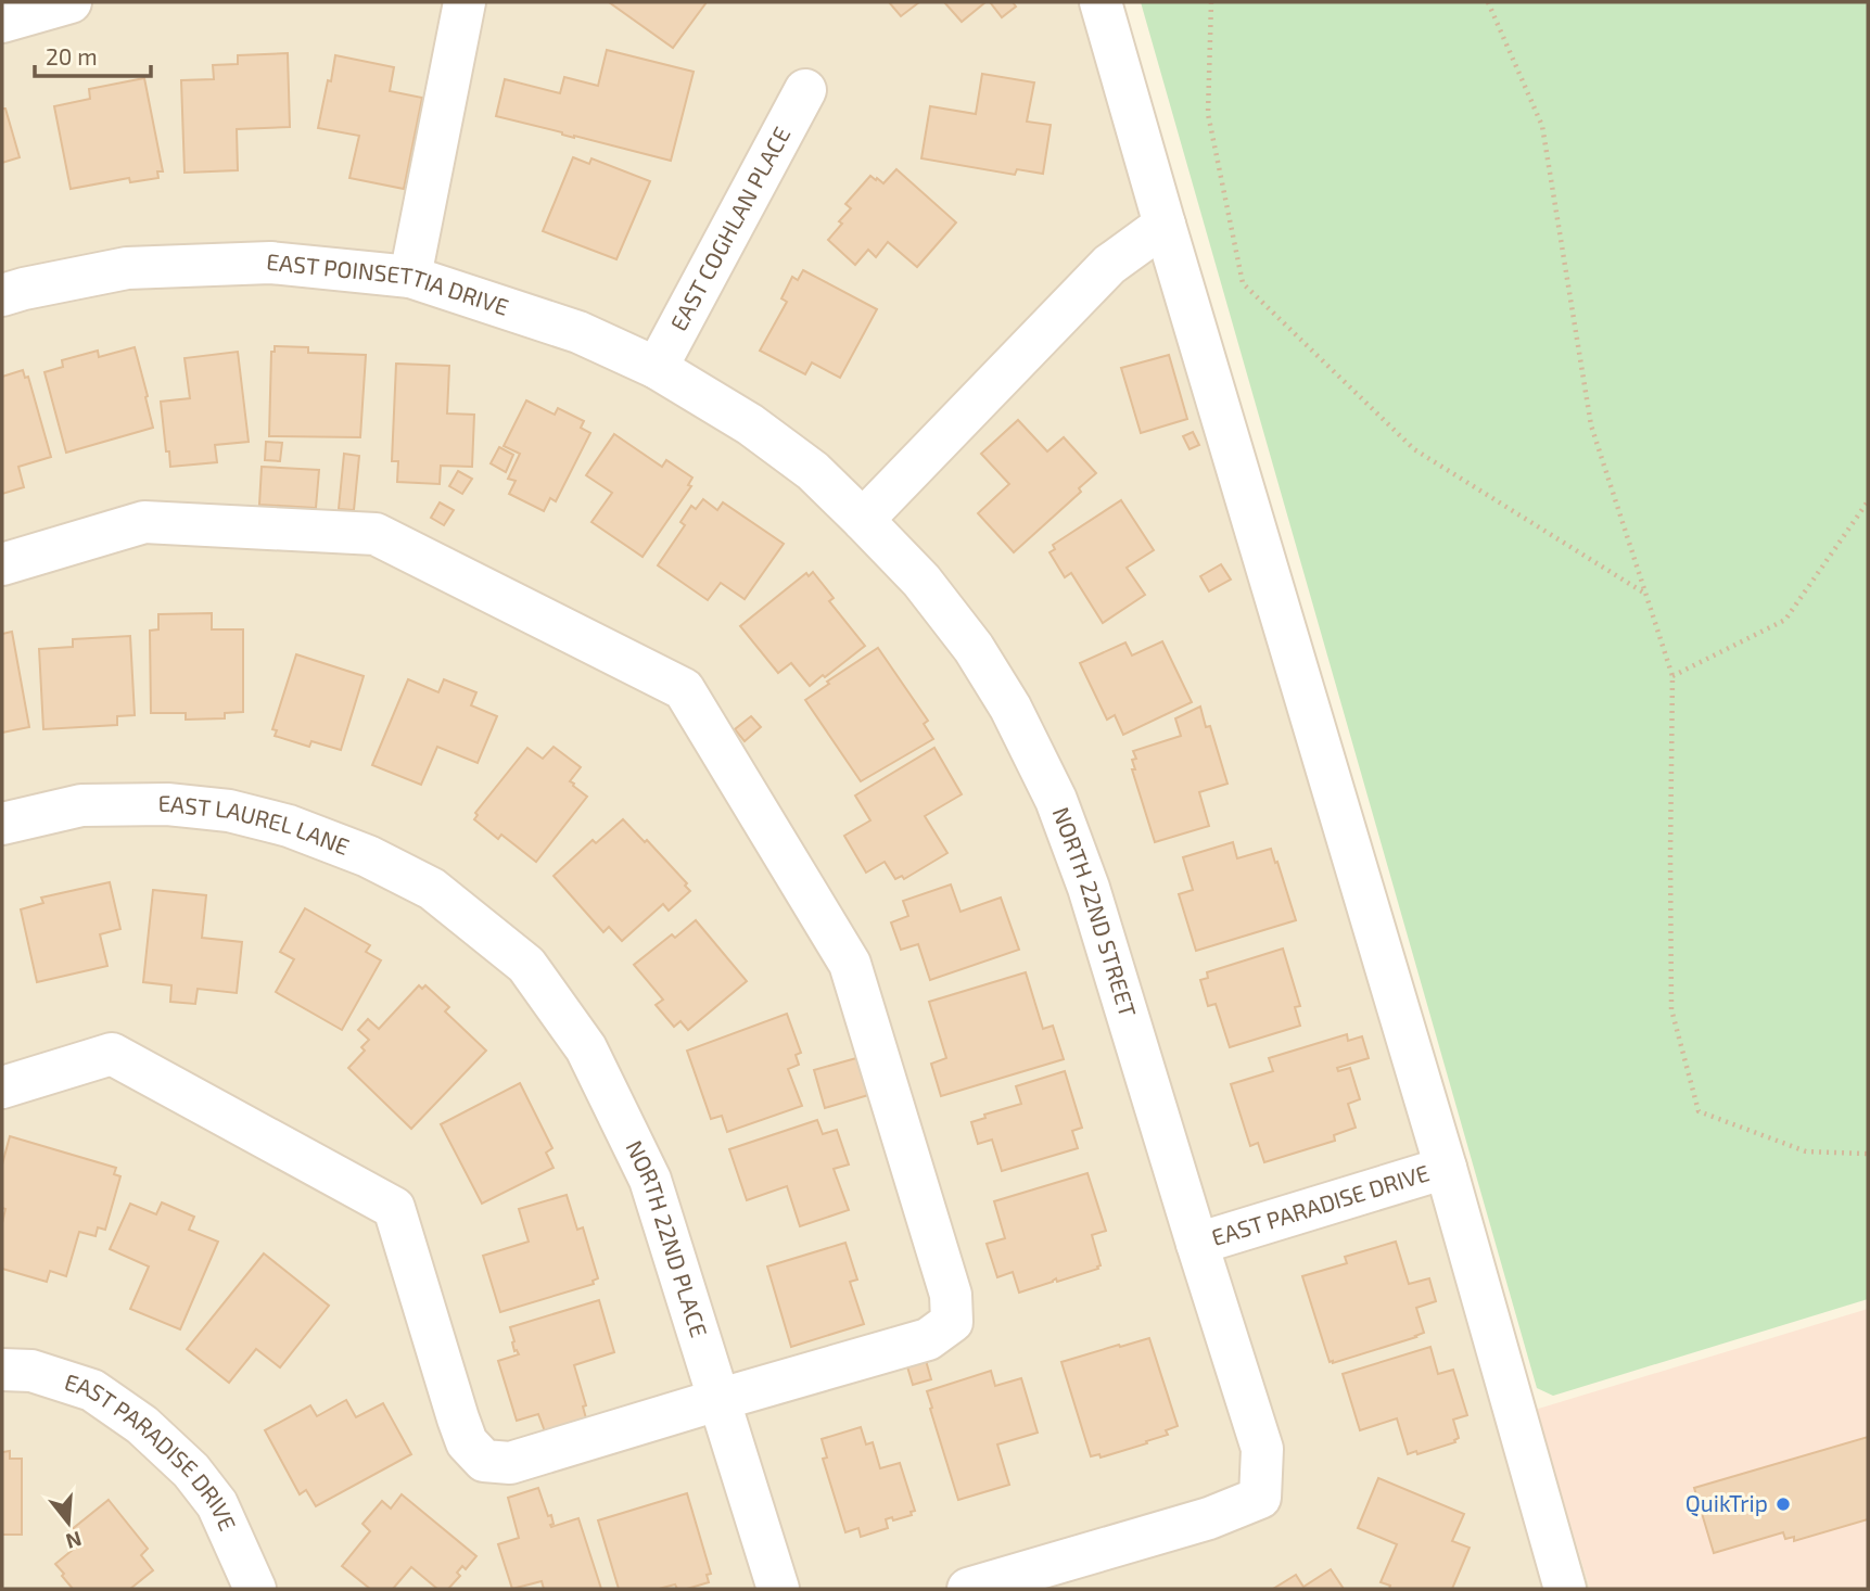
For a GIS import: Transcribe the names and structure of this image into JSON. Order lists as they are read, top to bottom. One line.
{"streets":{"street":["EAST COGHLAN PLACE","EAST POINSETTIA DRIVE","EAST LAUREL LANE","NORTH 22ND STREET","EAST PARADISE DRIVE","NORTH 22ND PLACE"]},"crossings":[["EAST COGHLAN PLACE","EAST POINSETTIA DRIVE"],["EAST POINSETTIA DRIVE","NORTH 22ND STREET"],["EAST LAUREL LANE","NORTH 22ND PLACE"],["NORTH 22ND STREET","EAST PARADISE DRIVE"]],"places":["QuikTrip"],"scale_bar":"20 m","north":"bottom"}
